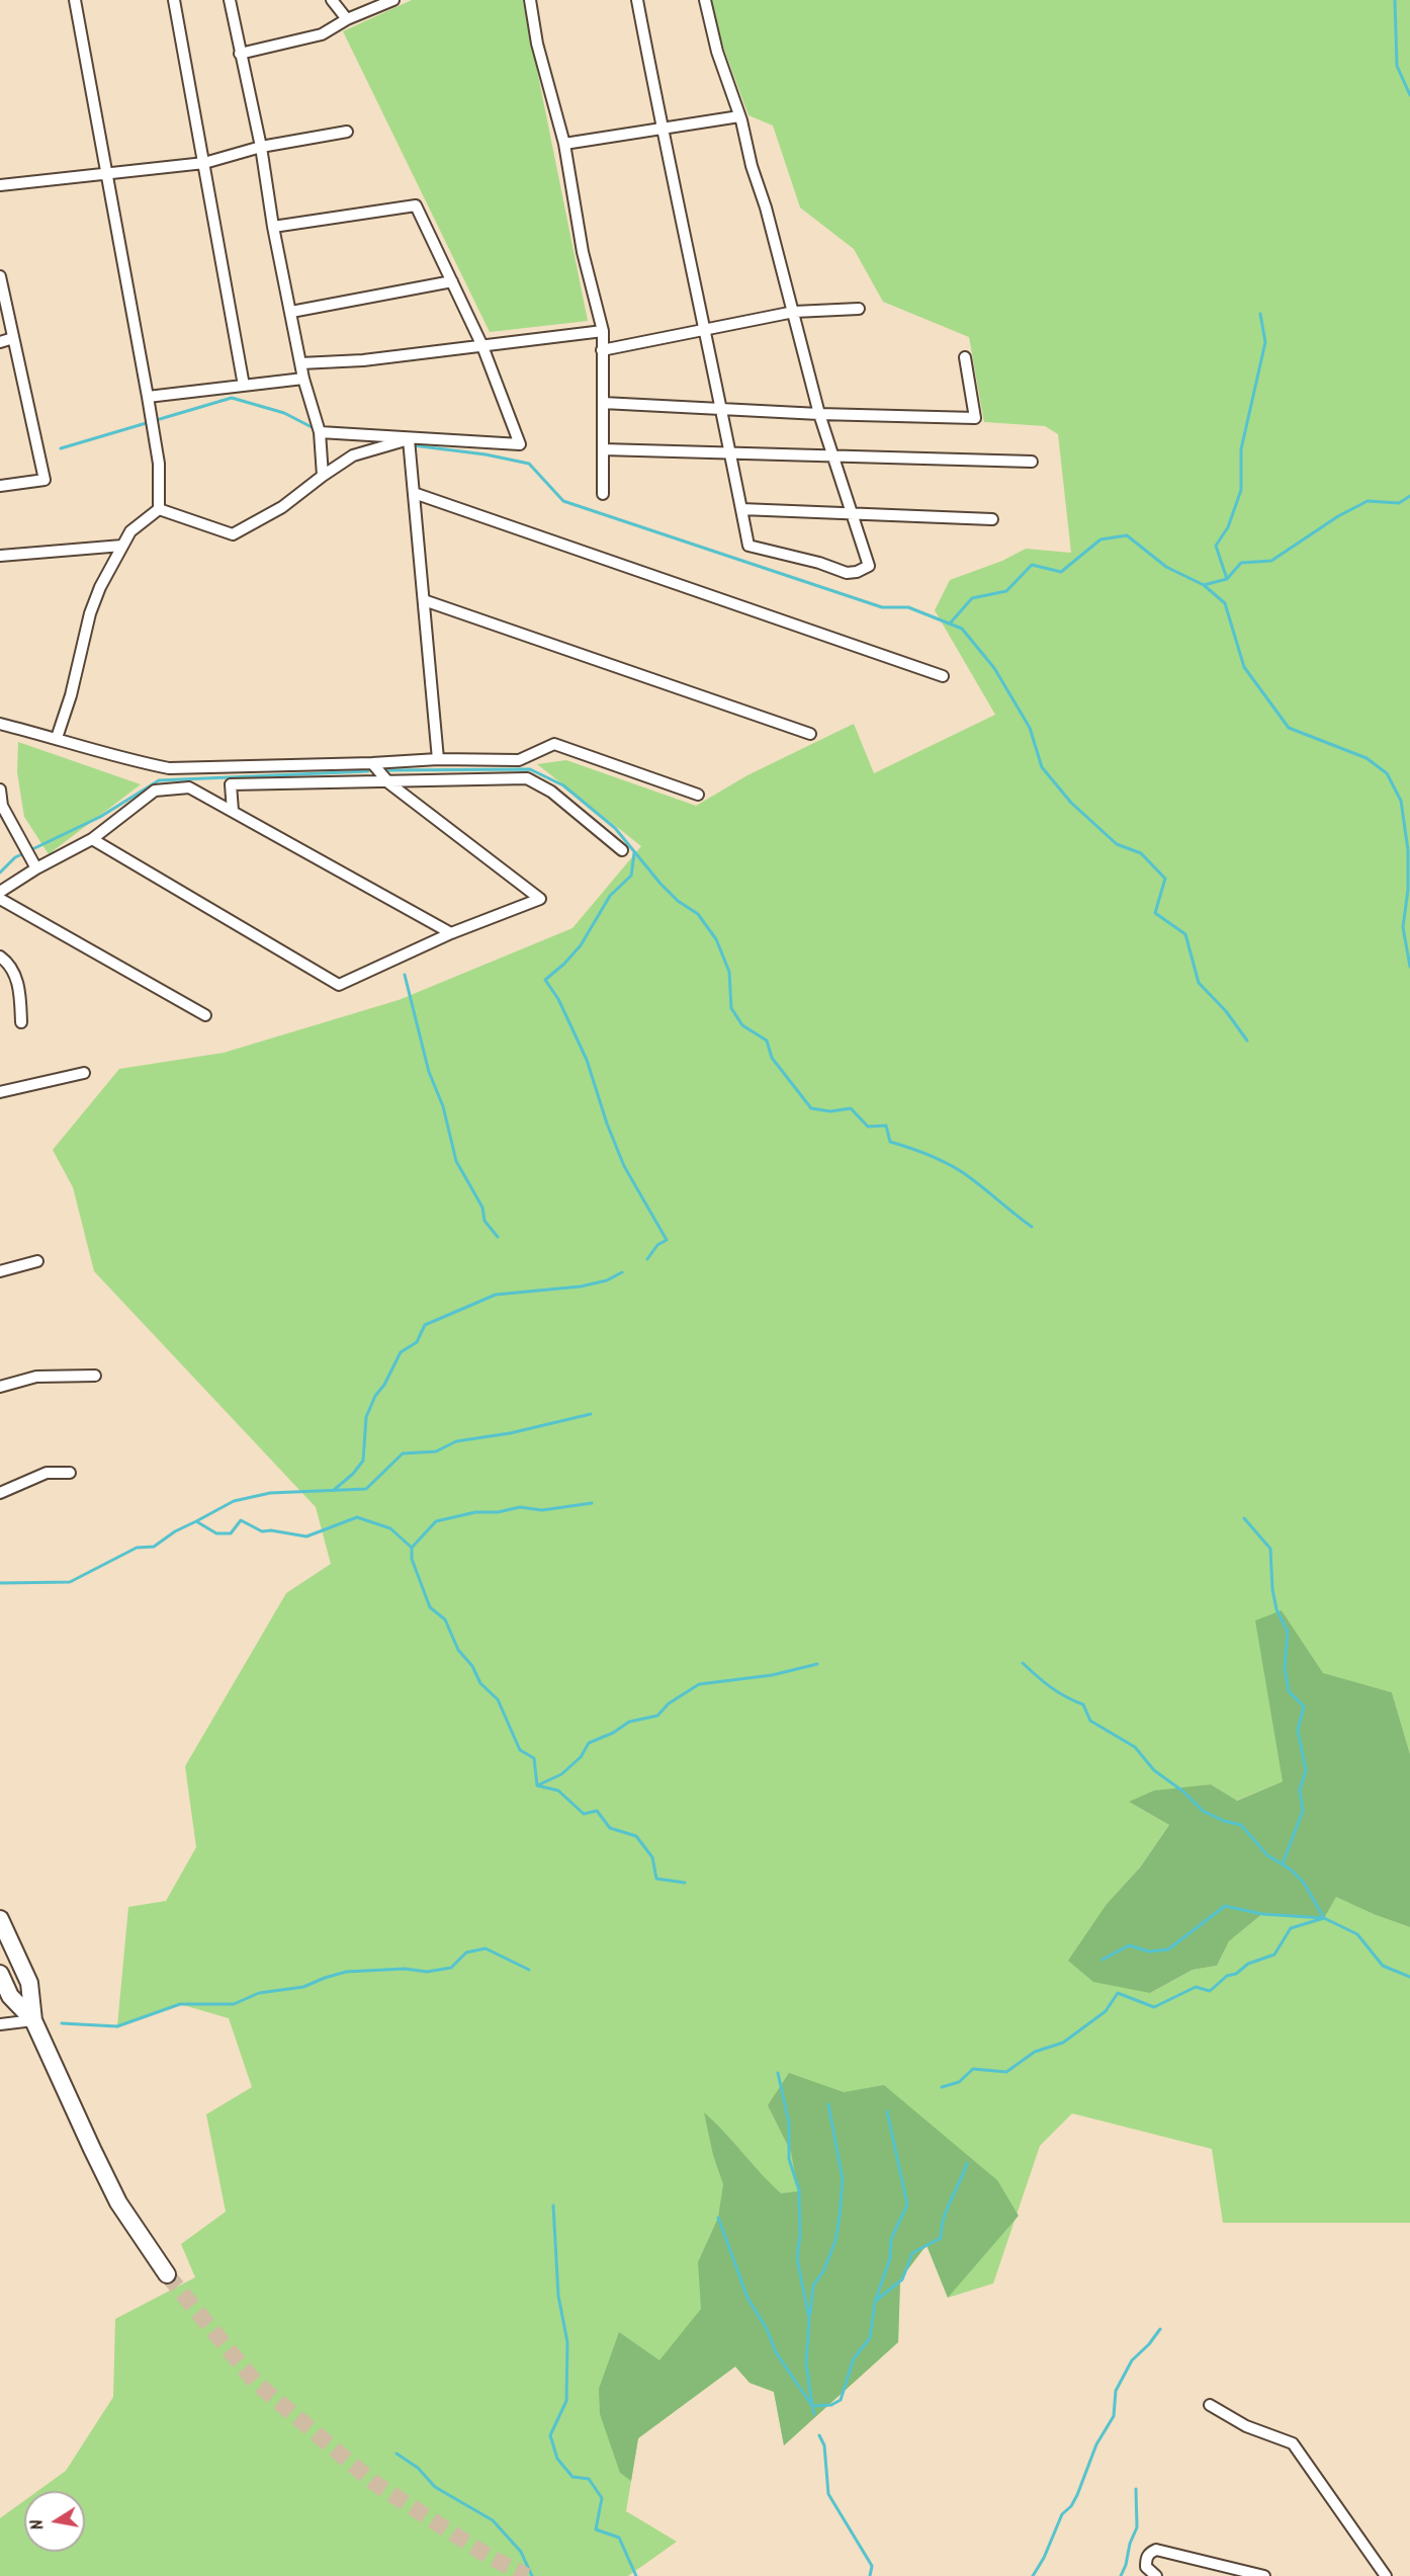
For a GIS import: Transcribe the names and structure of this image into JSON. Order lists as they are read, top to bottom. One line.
{"north":"left"}
